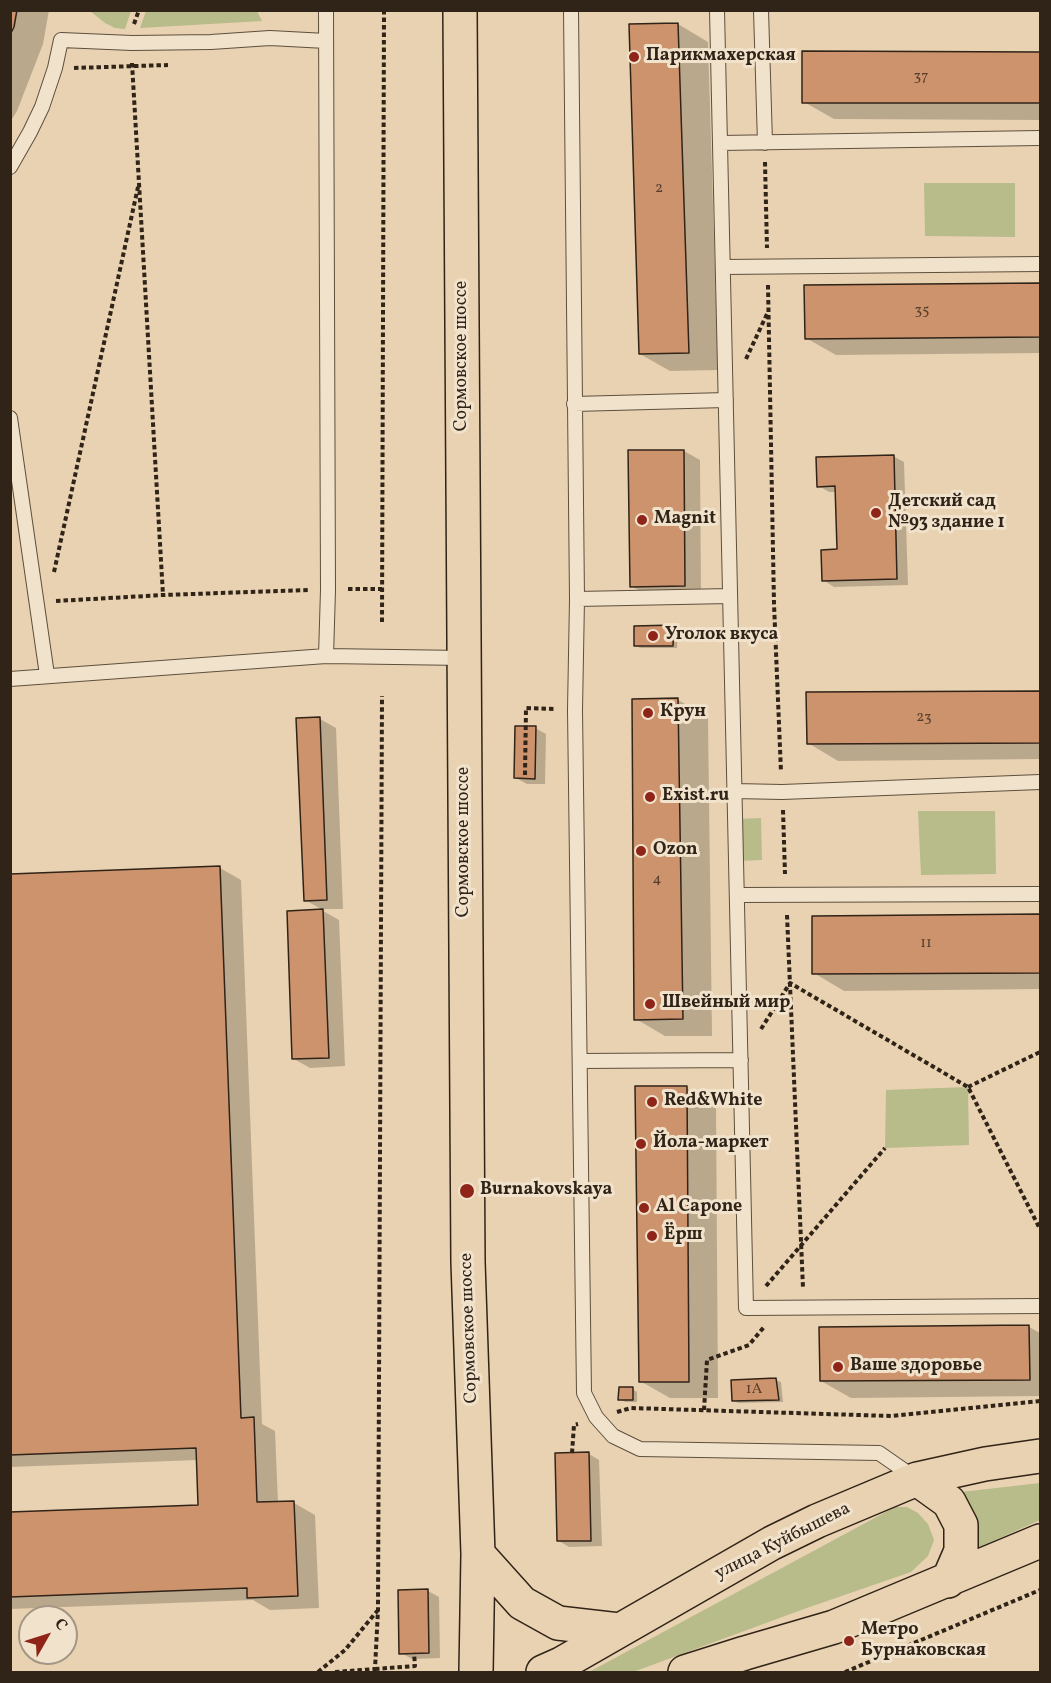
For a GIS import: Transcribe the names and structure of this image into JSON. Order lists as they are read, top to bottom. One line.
{"streets":{"main road":["Сормовское шоссе","улица Куйбышева"]},"places":["Парикмахерская","Детский сад №93 здание 1","Magnit","Уголок вкуса","Крун","Exist.ru","Ozon","Швейный мир","Red&White","Йола-маркет","Burnakovskaya","Al Capone","Ёрш","Ваше здоровье","Метро Бурнаковская"],"house_numbers":["37","2","35","23","4","11","1А"],"north":"top right"}
